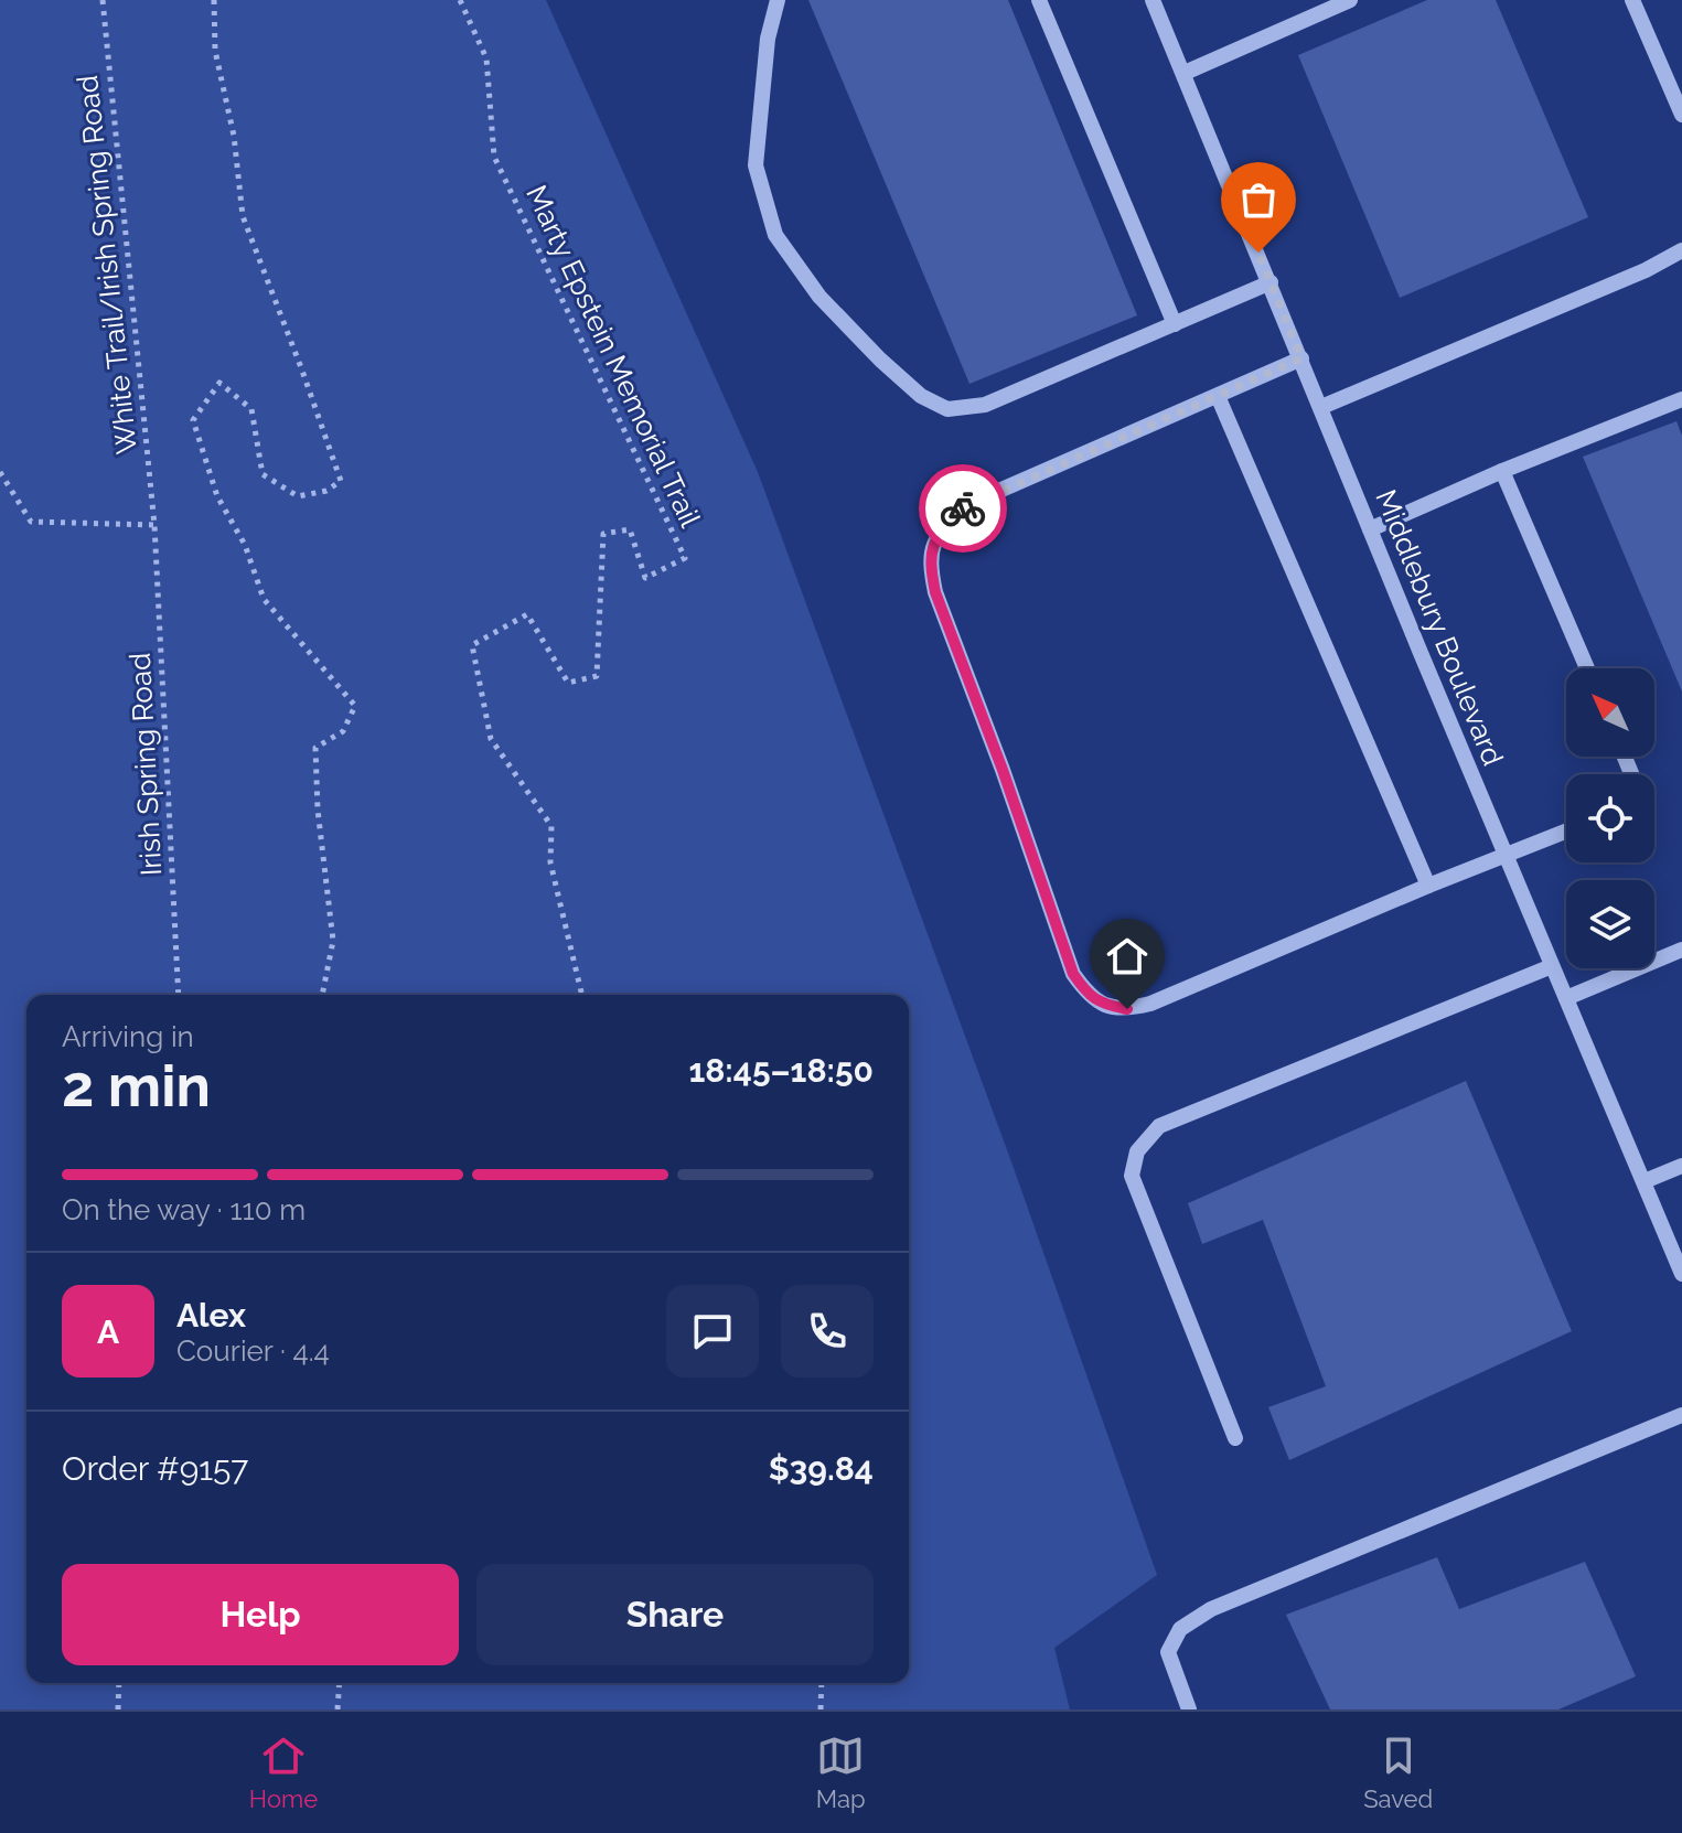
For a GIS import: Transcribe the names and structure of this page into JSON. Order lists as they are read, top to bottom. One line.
{"streets":{"street":["Middlebury Boulevard"],"path":["White Trail/Irish Spring Road","Marty Epstein Memorial Trail","Irish Spring Road"]},"crossings":[["White Trail/Irish Spring Road","Irish Spring Road"]],"north":"top left","page":{"heading":["2 min","Arriving in","18:45–18:50"],"panel":["Alex","Courier · 4.4","Order #9157","$39.84"],"bar":"On the way · 110 m","round":"A","buttons":["Help","Share"],"tabs":["Home","Map","Saved"]}}
